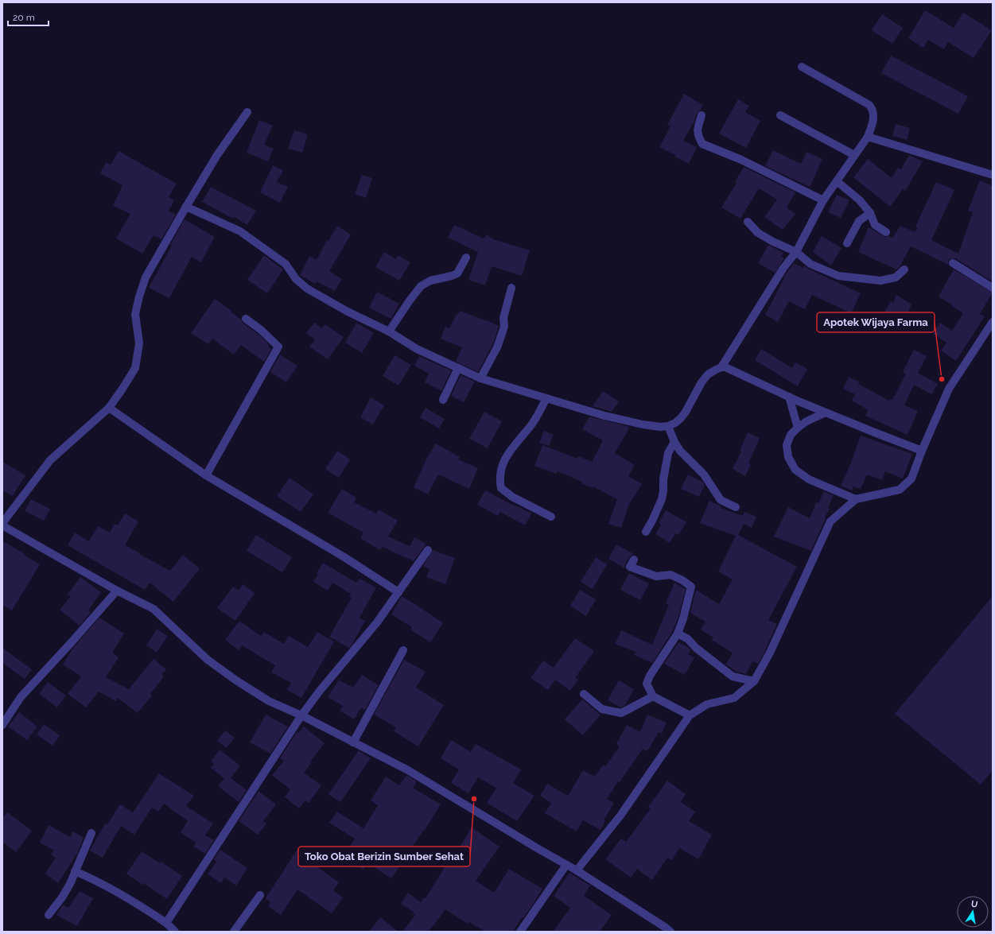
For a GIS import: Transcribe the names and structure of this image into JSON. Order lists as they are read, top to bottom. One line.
{"places":["Apotek Wijaya Farma","Toko Obat Berizin Sumber Sehat"],"scale_bar":"20 m","north":"top"}
